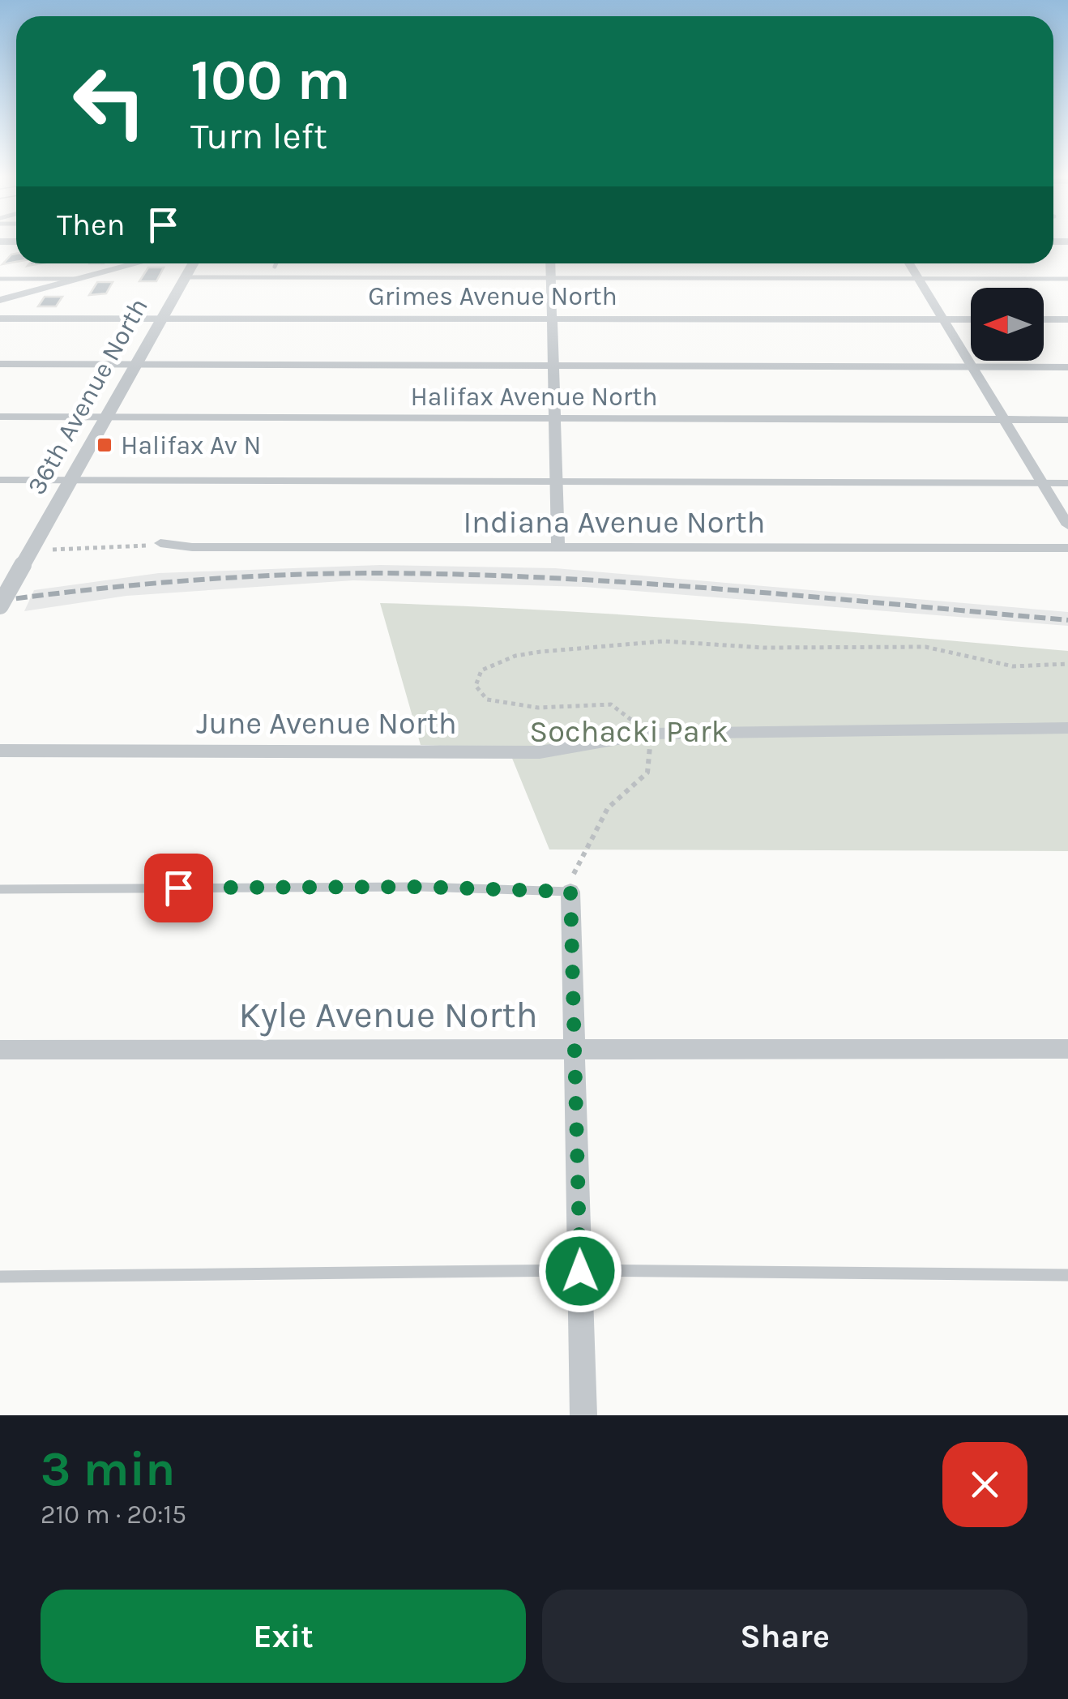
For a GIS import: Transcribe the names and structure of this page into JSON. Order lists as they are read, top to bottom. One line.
{"streets":{"street":["Grimes Avenue North","36th Avenue North","Halifax Avenue North","Indiana Avenue North","June Avenue North","Kyle Avenue North"]},"crossings":[["Grimes Avenue North","36th Avenue North"],["36th Avenue North","Halifax Avenue North"]],"parks":["Sochacki Park"],"places":{"transit":["Halifax Av N"]},"north":"left","page":{"turn":["100 m","Turn left"],"then":"Then","heading":["3 min","210 m · 20:15"],"buttons":["Exit","Share"]}}
